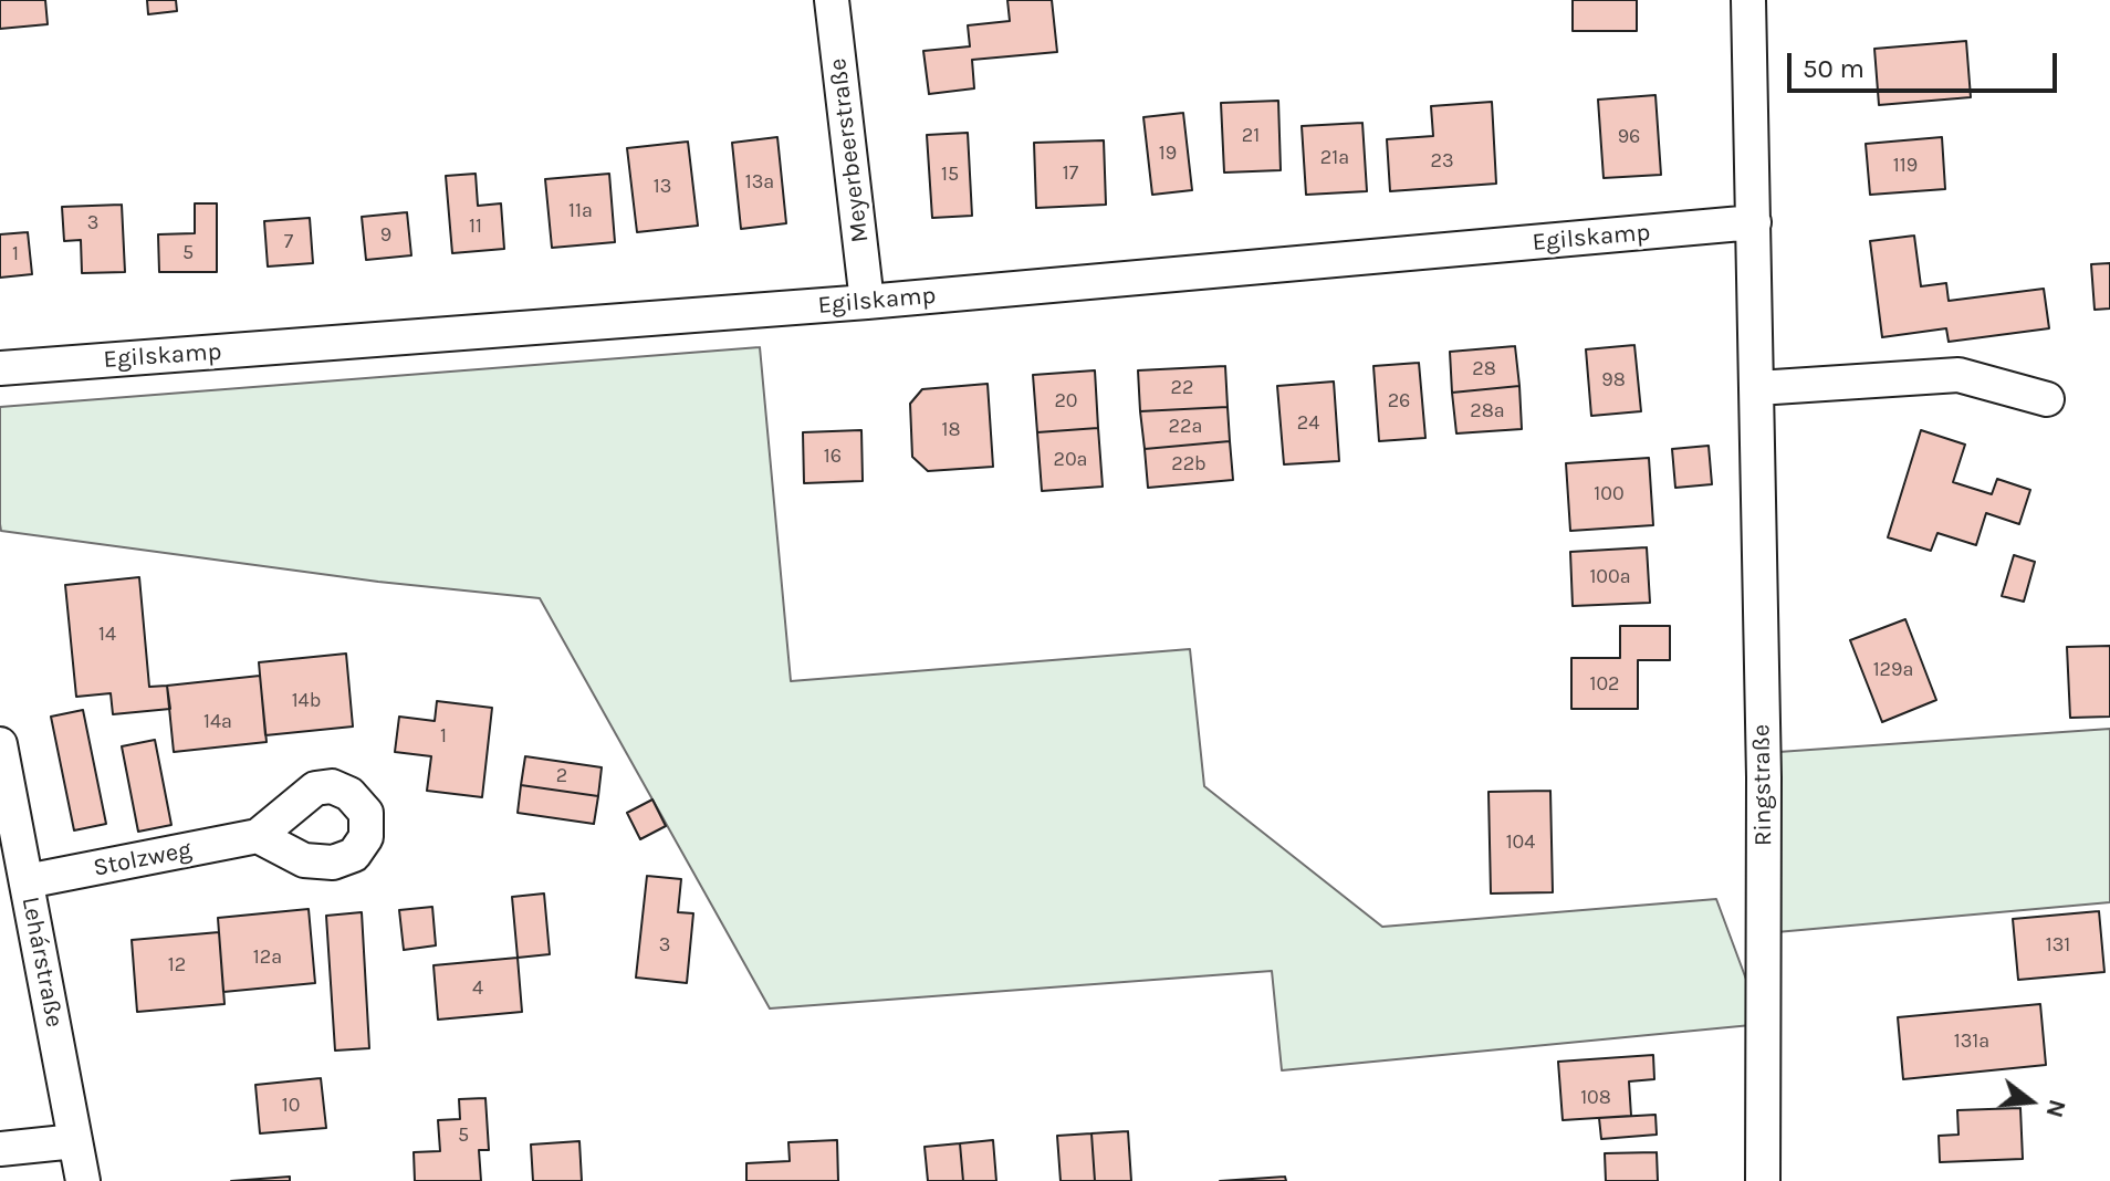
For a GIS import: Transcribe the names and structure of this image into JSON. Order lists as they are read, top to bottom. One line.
{"streets":{"street":["Meyerbeerstraße","Egilskamp","Ringstraße","Stolzweg","Lehárstraße"]},"crossings":[["Meyerbeerstraße","Egilskamp"],["Egilskamp","Ringstraße"],["Stolzweg","Lehárstraße"]],"house_numbers":["21","96","19","21a","23","119","17","15","13a","13","11a","3","11","9","7","5","1","28","98","22","20","26","28a","24","22a","18","16","20a","22b","100","100a","14","129a","102","14b","14a","1","2","104","3","131","12a","12","4","131a","108","10","5"],"scale_bar":"50 m","north":"right"}
